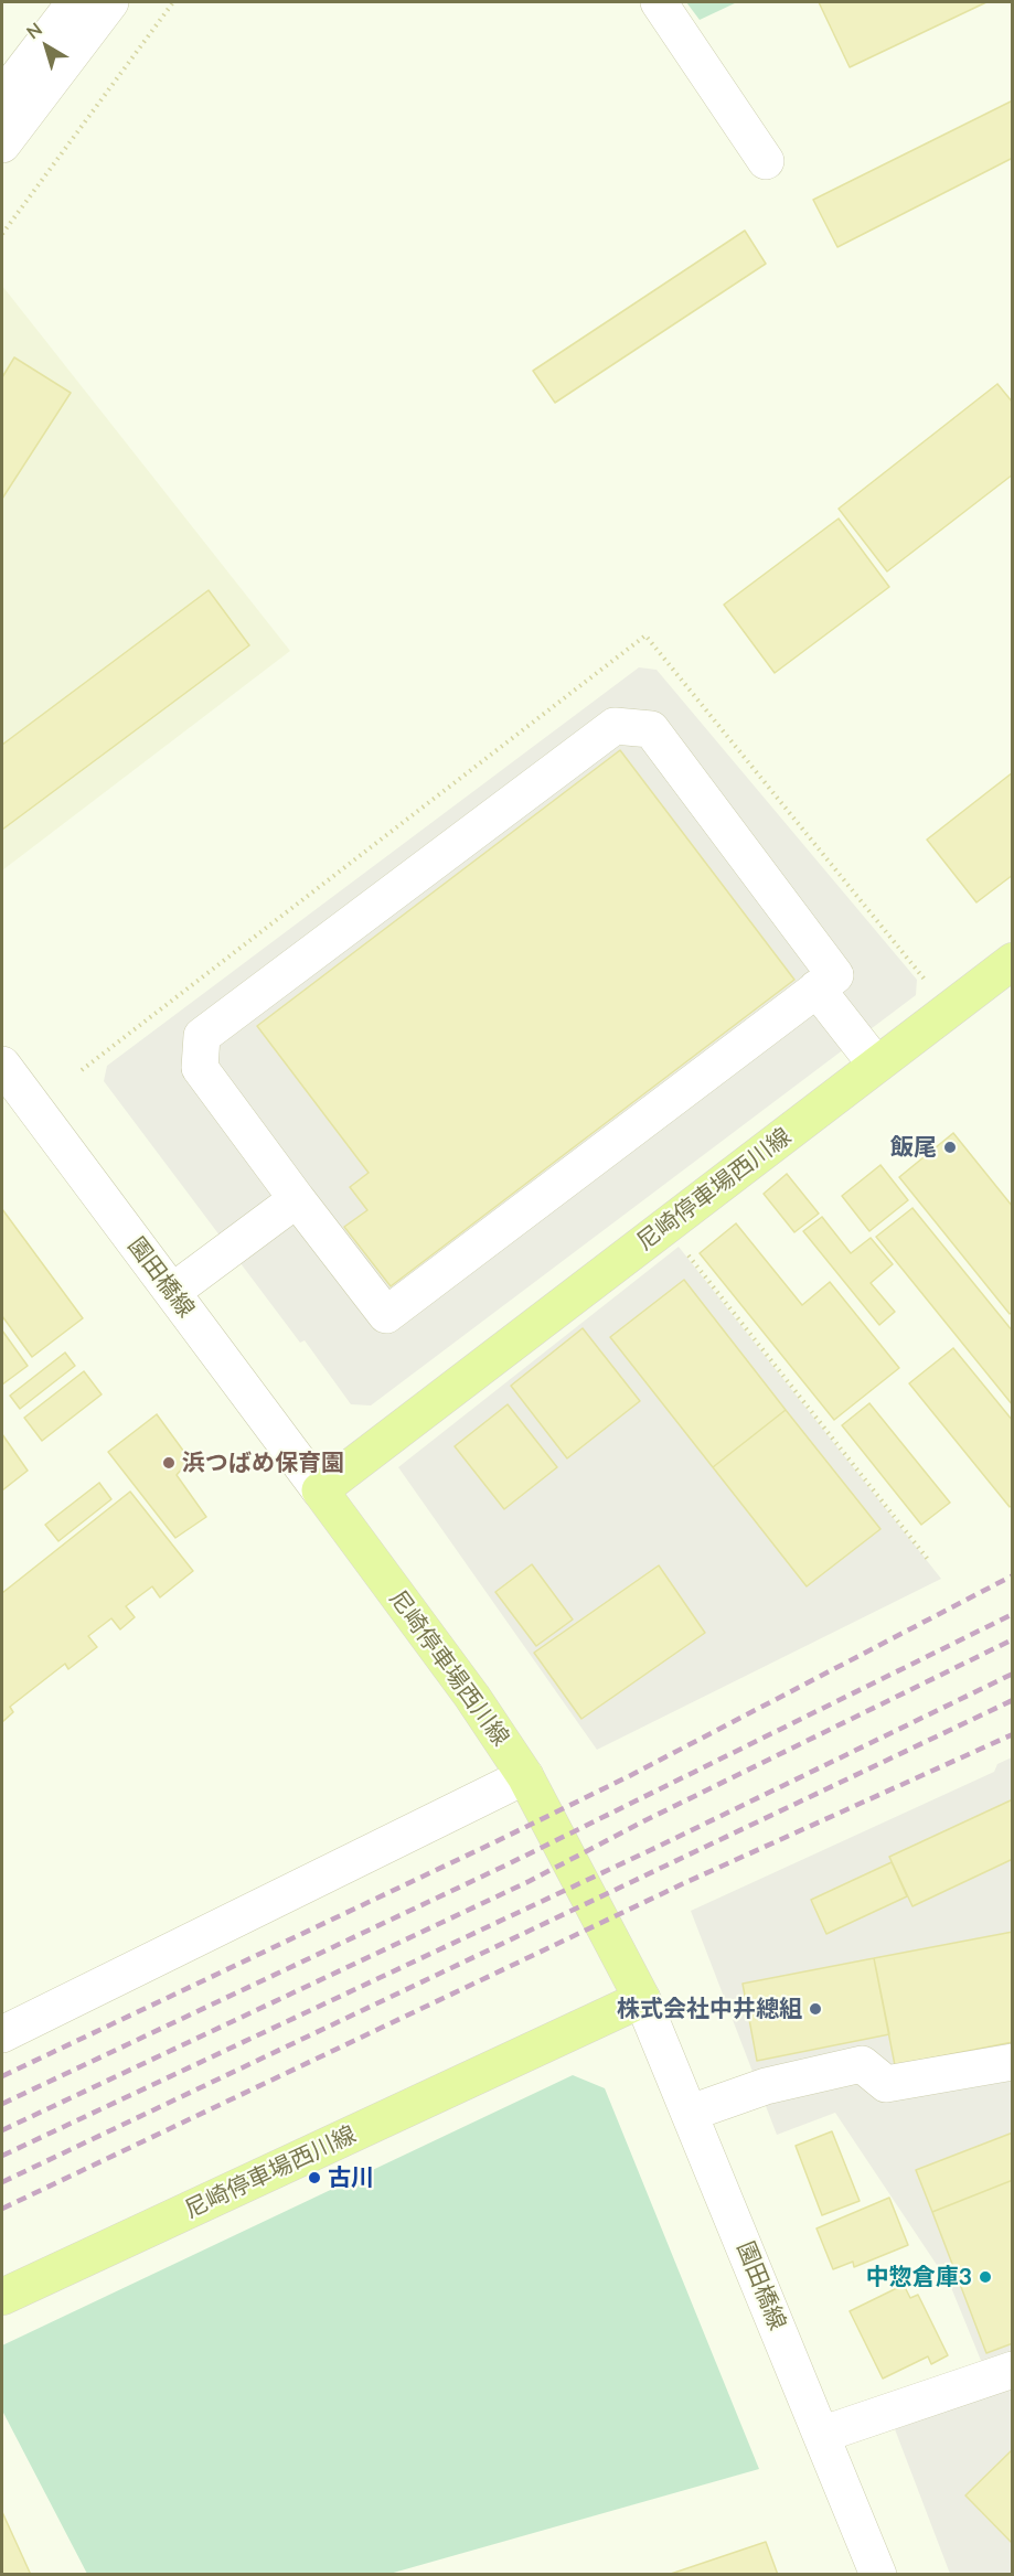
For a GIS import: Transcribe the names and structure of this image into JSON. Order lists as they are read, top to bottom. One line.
{"streets":{"main road":["尼崎停車場西川線"],"street":["園田橋線"]},"crossings":[["尼崎停車場西川線","園田橋線"]],"places":["飯尾","浜つばめ保育園","株式会社中井總組","古川","中惣倉庫3"],"north":"top left"}
